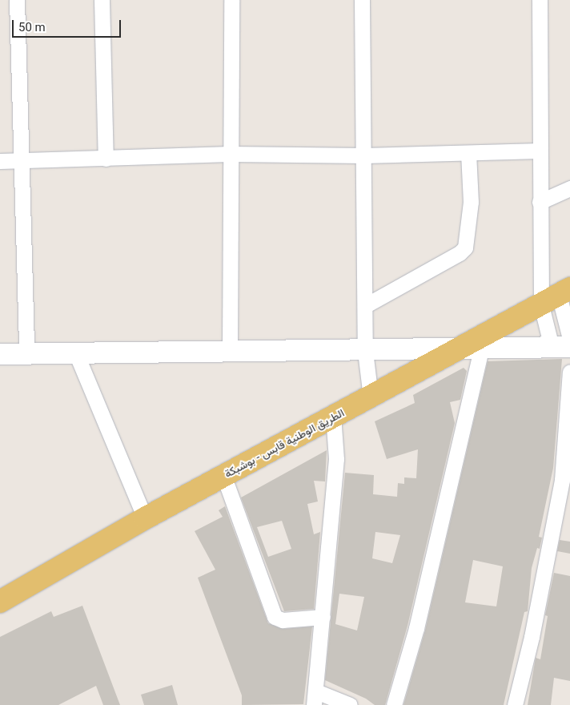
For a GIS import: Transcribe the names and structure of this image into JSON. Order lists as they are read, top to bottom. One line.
{"streets":{"main road":["الطريق الوطنية قابس - بوشبكة"]},"scale_bar":"50 m"}
